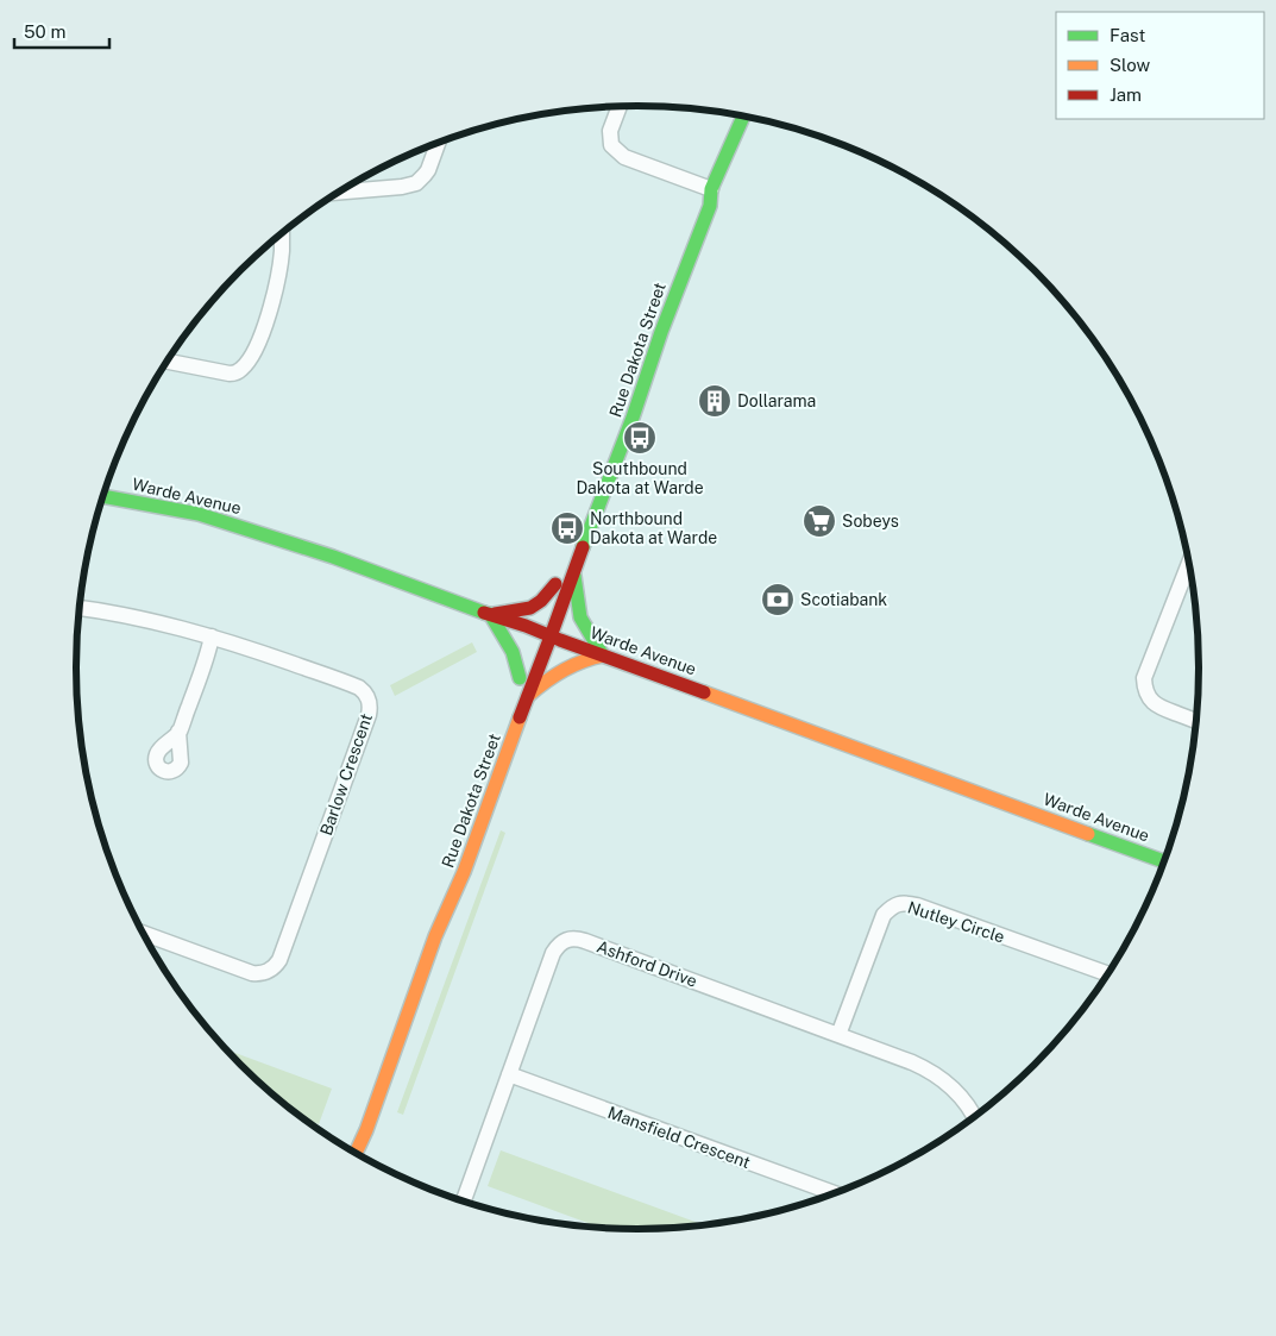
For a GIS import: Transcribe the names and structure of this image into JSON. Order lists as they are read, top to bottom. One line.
{"streets":{"main road":["Rue Dakota Street","Warde Avenue"],"street":["Barlow Crescent","Nutley Circle","Ashford Drive","Mansfield Crescent"]},"crossings":[["Rue Dakota Street","Warde Avenue"],["Nutley Circle","Ashford Drive"],["Ashford Drive","Mansfield Crescent"]],"places":{"building":["Dollarama"],"bus stop":["Southbound Dakota at Warde","Northbound Dakota at Warde"],"supermarket":["Sobeys"],"bank":["Scotiabank"]},"legend":["Fast","Slow","Jam"],"scale_bar":"50 m"}
